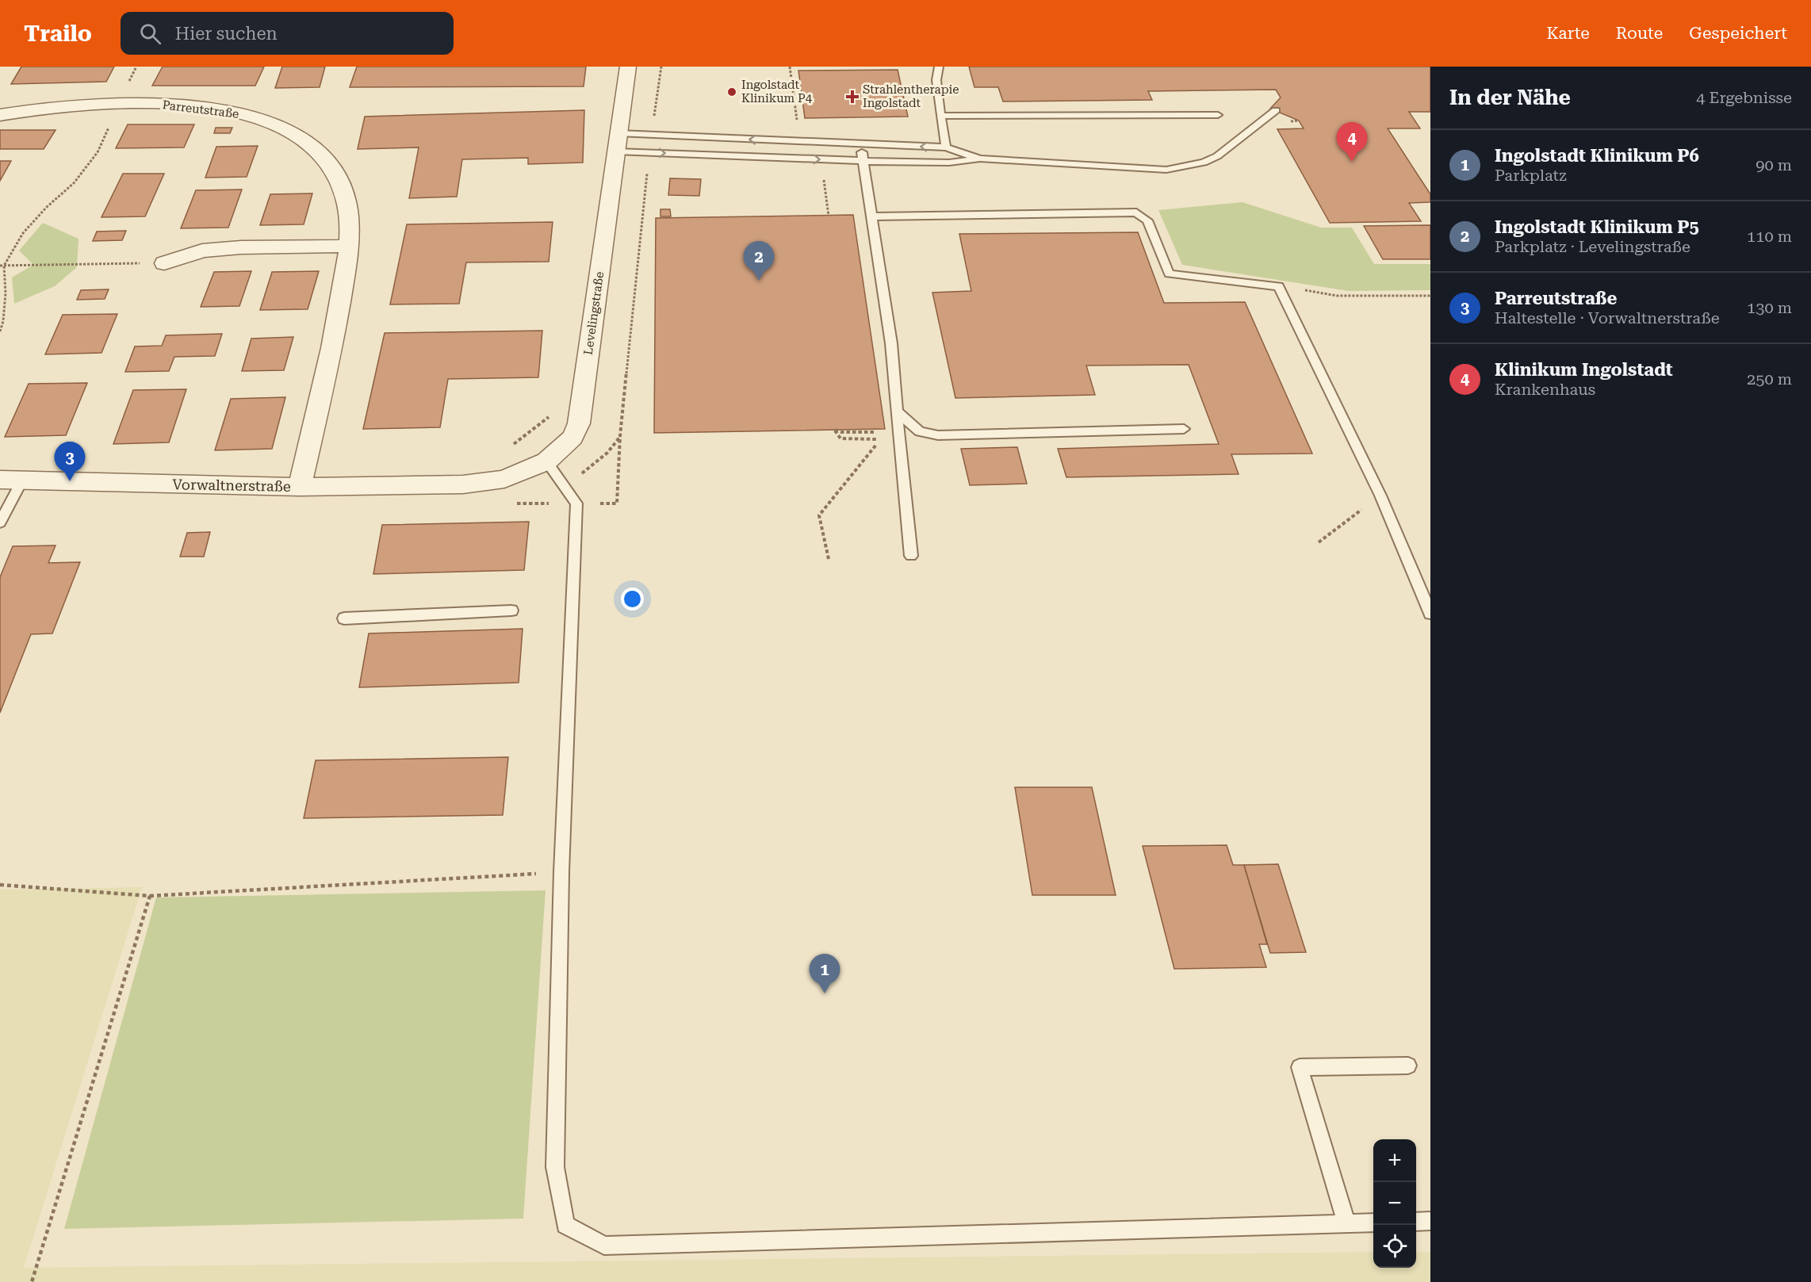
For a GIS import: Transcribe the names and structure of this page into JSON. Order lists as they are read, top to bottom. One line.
{"streets":{"street":["Parreutstraße","Levelingstraße","Vorwaltnerstraße"]},"crossings":[["Parreutstraße","Vorwaltnerstraße"],["Levelingstraße","Vorwaltnerstraße"]],"places":{"other":["Ingolstadt Klinikum P4"],"health":["Strahlentherapie Ingolstadt"]},"page":{"header":"Trailo","search":"Hier suchen","nav":["Karte","Route","Gespeichert"],"heading":["In der Nähe","4 Ergebnisse"],"pins":["4","2","3","1"],"list":[{"mark":"1","name":"Ingolstadt Klinikum P6","note":"Parkplatz","value":"90 m"},{"mark":"2","name":"Ingolstadt Klinikum P5","note":"Parkplatz · Levelingstraße","value":"110 m"},{"mark":"3","name":"Parreutstraße","note":"Haltestelle · Vorwaltnerstraße","value":"130 m"},{"mark":"4","name":"Klinikum Ingolstadt","note":"Krankenhaus","value":"250 m"}],"map_buttons":["+","−"]}}
